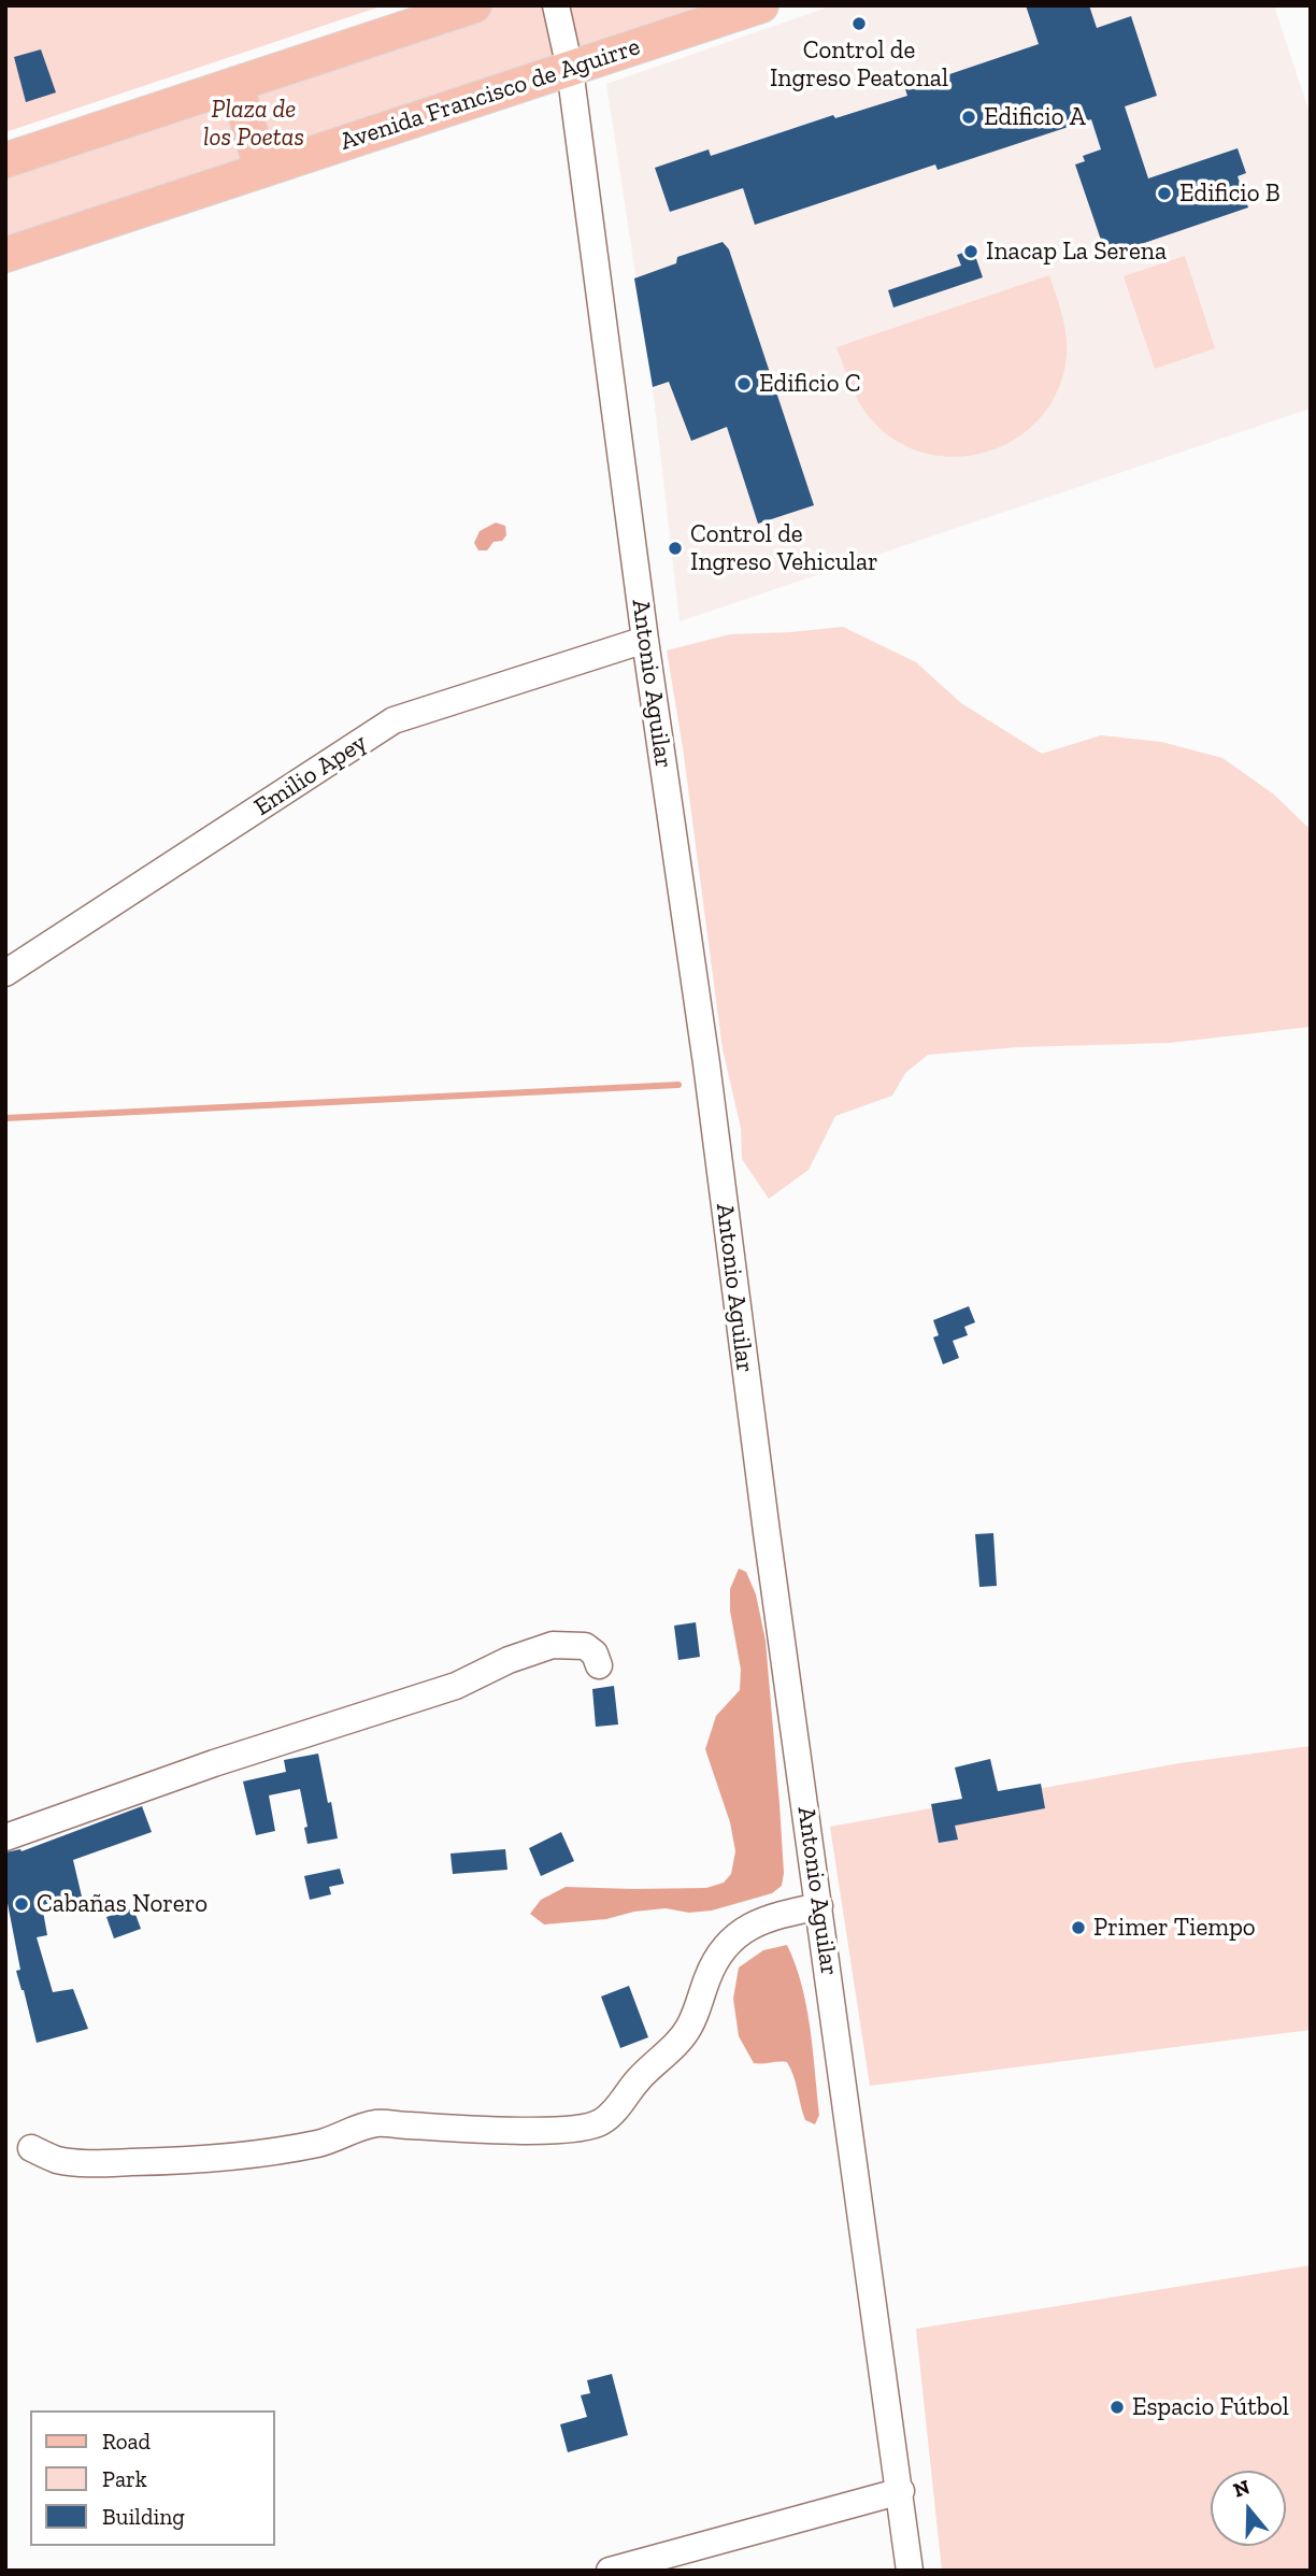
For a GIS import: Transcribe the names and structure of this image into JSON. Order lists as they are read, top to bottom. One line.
{"streets":{"main road":["Avenida Francisco de Aguirre"],"street":["Antonio Aguilar","Emilio Apey"]},"crossings":[["Avenida Francisco de Aguirre","Antonio Aguilar"],["Antonio Aguilar","Emilio Apey"]],"parks":["Plaza de los Poetas"],"places":["Control de Ingreso Peatonal","Edificio A","Edificio B","Inacap La Serena","Edificio C","Control de Ingreso Vehicular","Cabañas Norero","Primer Tiempo","Espacio Fútbol"],"legend":["Road","Park","Building"],"north":"top"}
